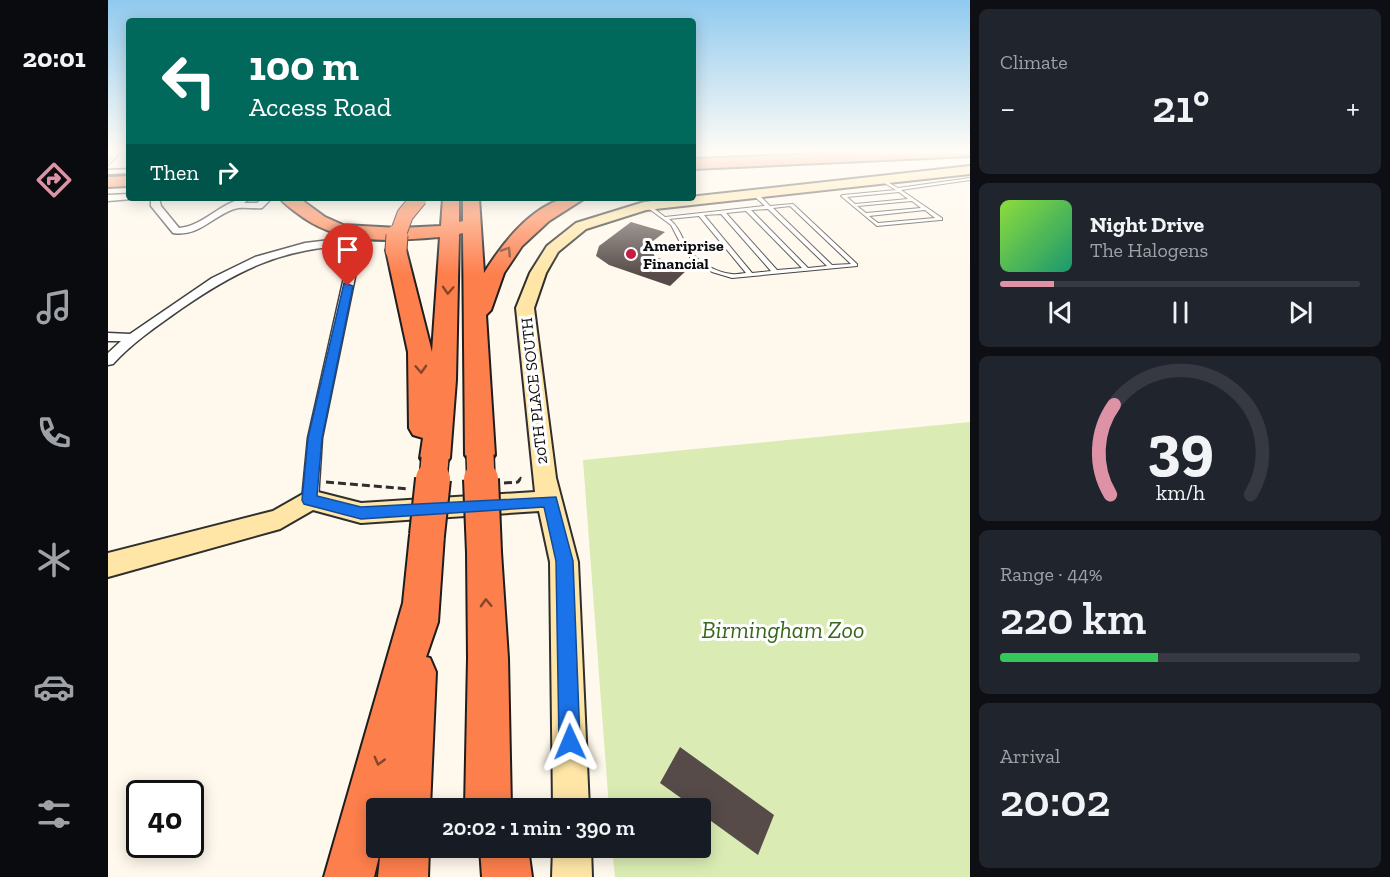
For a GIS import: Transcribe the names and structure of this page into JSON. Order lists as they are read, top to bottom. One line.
{"streets":{"street":["20TH PLACE SOUTH"]},"parks":["Birmingham Zoo"],"places":["Ameriprise Financial"],"page":{"tabs":"20:01","tile":["Climate",["Range · 44%","220 km"],["Arrival","20:02"]],"turn":["100 m","Access Road"],"heat":["−","21°","+"],"then":"Then","song":["Night Drive","The Halogens"],"limit":"40","trip":"20:02 · 1 min · 390 m","gauge":["39","km/h"]}}
